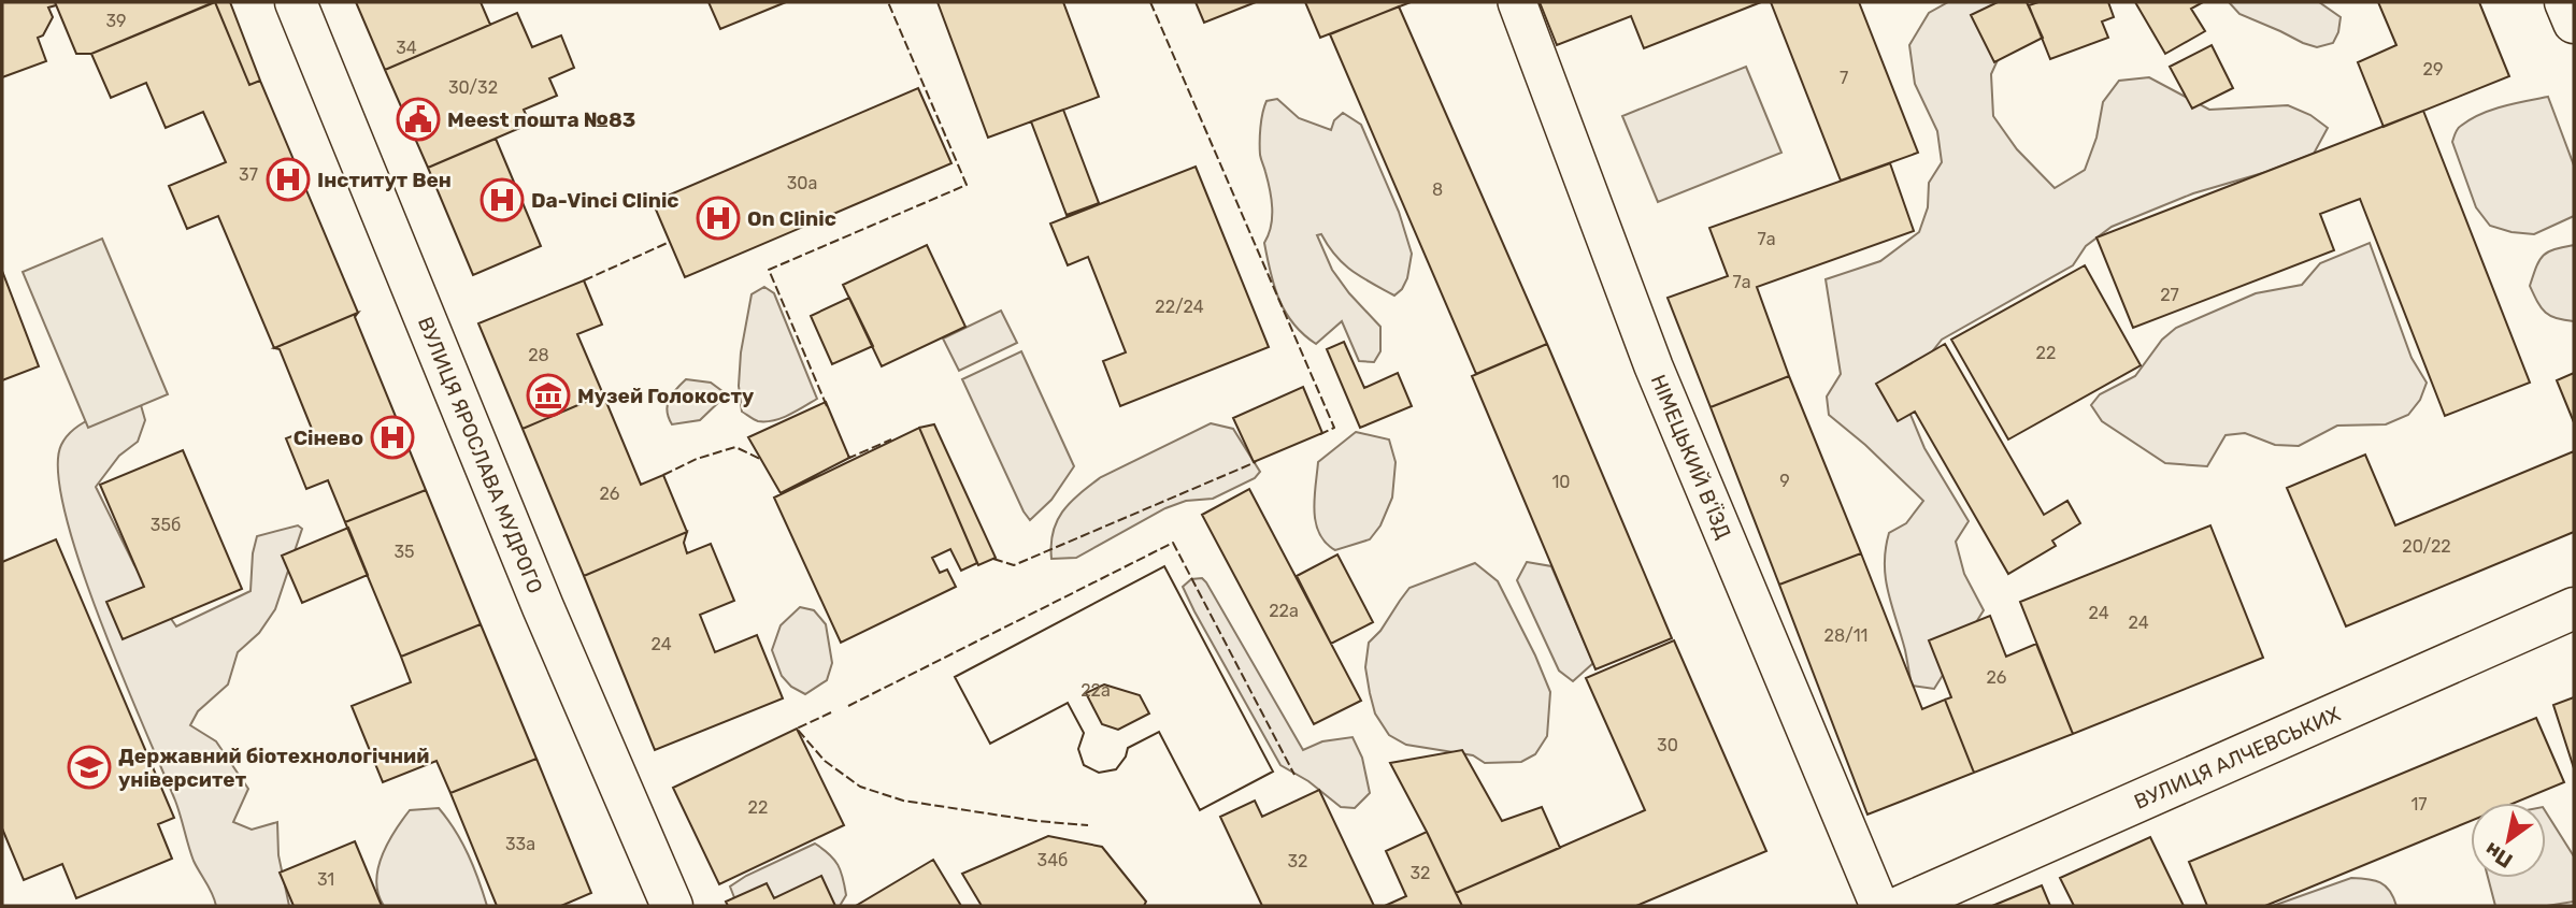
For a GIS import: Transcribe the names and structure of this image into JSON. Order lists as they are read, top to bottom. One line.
{"streets":{"street":["ВУЛИЦЯ ЯРОСЛАВА МУДРОГО","НІМЕЦЬКИЙ В’ЇЗД","ВУЛИЦЯ АЛЧЕВСЬКИХ"]},"places":{"public building":["Meest пошта №83"],"hospital":["Інститут Вен","Da-Vinci Сlinic","On Clinic","Сінево"],"museum":["Музей Голокосту"],"school or university":["Державний біотехнологічний університет"]},"house_numbers":["39","34","29","7","30/32","37","30а","8","7а","7а","27","22/24","22","28","9","10","26","35б","20/22","35","22а","24","24","28/11","24","26","22а","30","17","22","33а","34б","32","32","31"],"north":"bottom left"}
